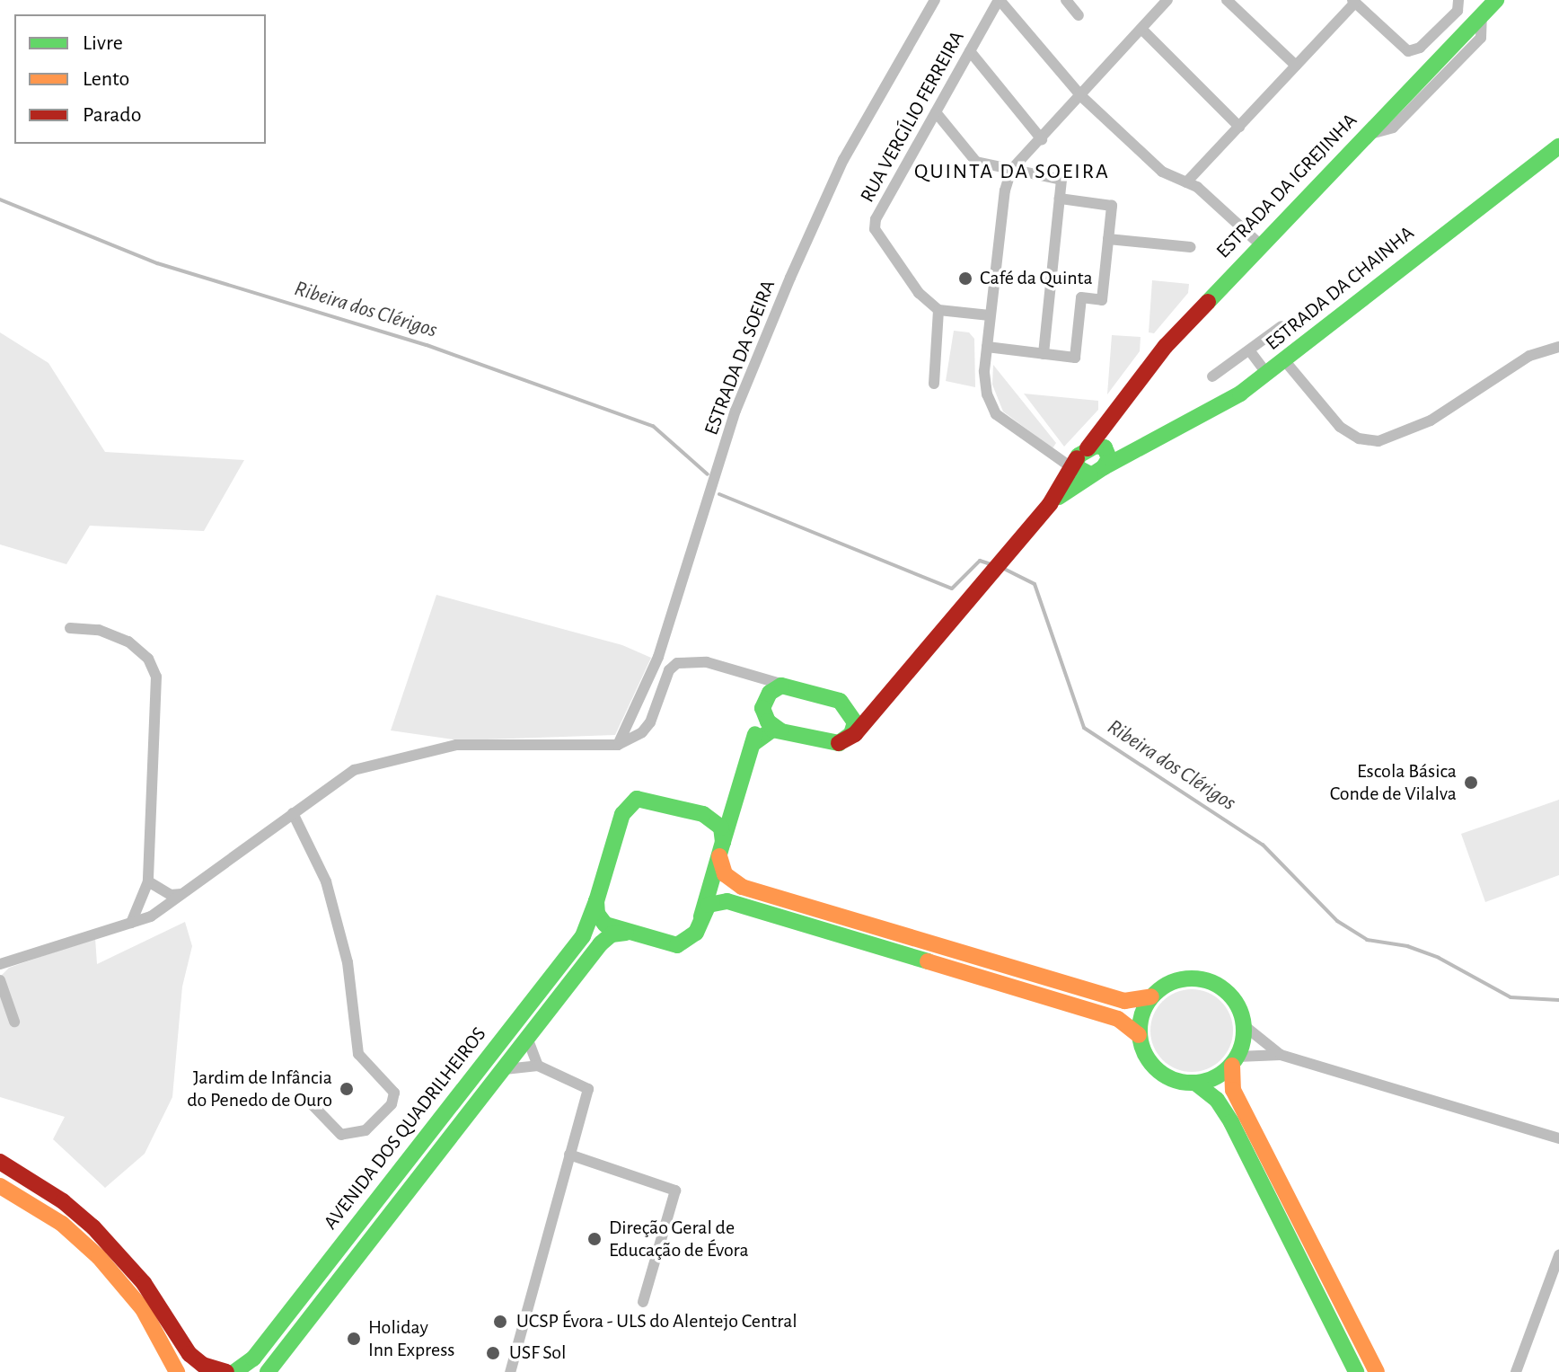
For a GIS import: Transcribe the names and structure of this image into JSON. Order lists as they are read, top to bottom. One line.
{"streets":{"main road":["ESTRADA DA IGREJINHA","ESTRADA DA CHAINHA","AVENIDA DOS QUADRILHEIROS"],"street":["RUA VERGÍLIO FERREIRA","ESTRADA DA SOEIRA"]},"districts":["QUINTA DA SOEIRA"],"water":["Ribeira dos Clérigos"],"places":["Café da Quinta","Escola Básica Conde de Vilalva","Jardim de Infância do Penedo de Ouro","Direção Geral de Educação de Évora","UCSP Évora - ULS do Alentejo Central","Holiday Inn Express","USF Sol"],"legend":["Livre","Lento","Parado"]}
